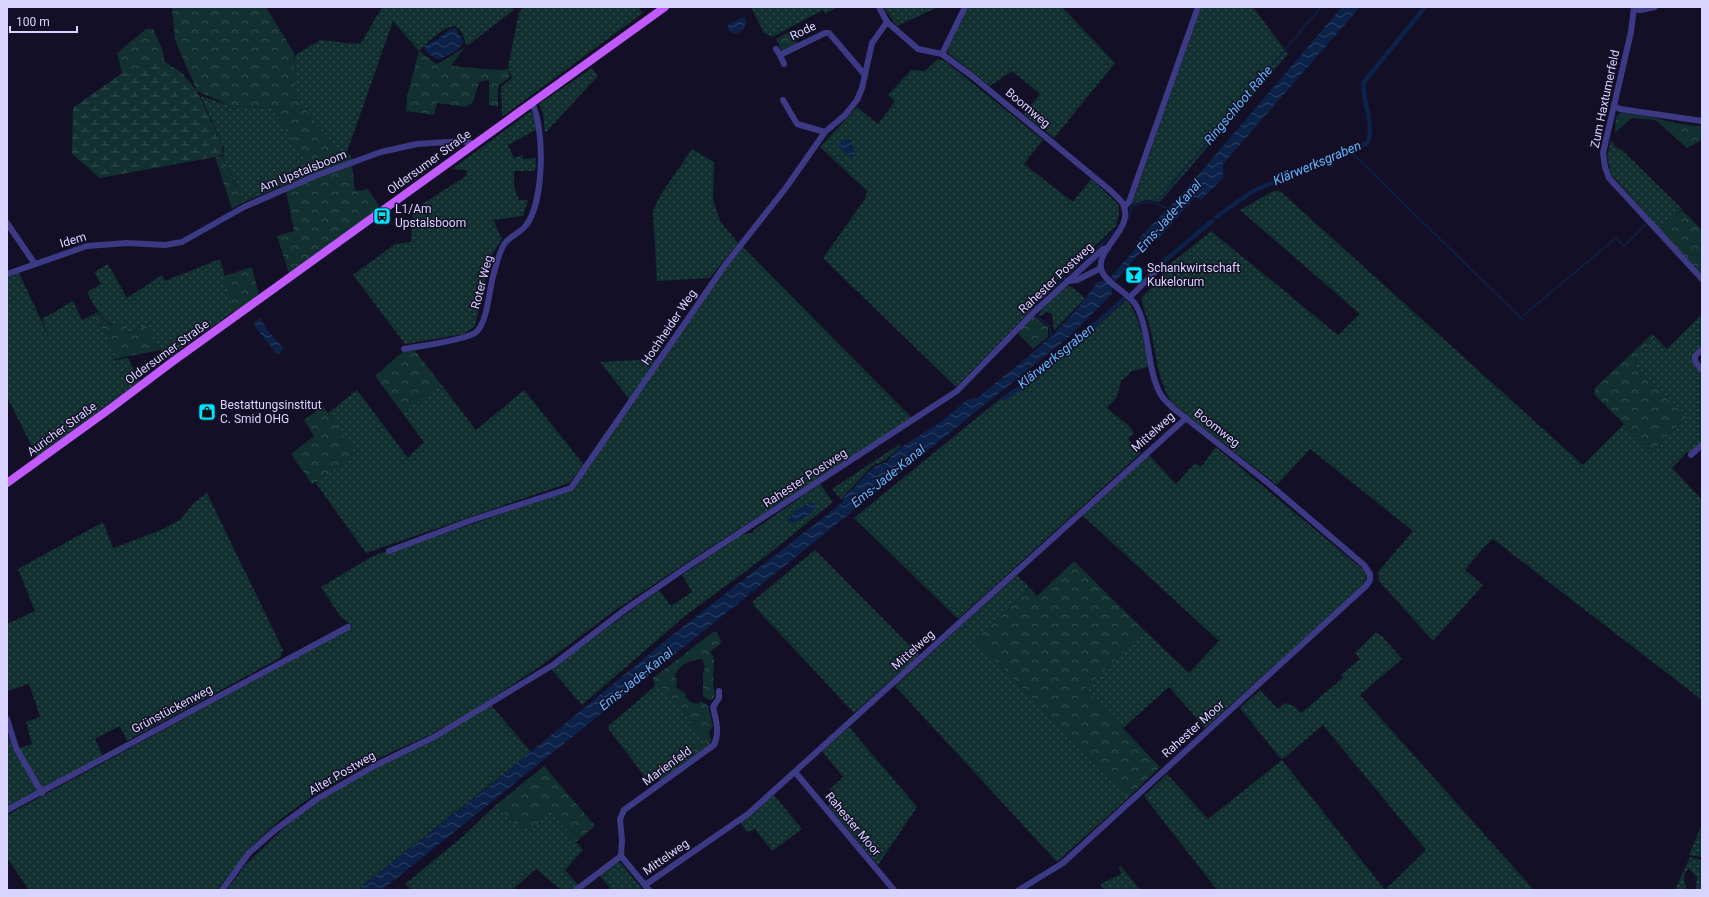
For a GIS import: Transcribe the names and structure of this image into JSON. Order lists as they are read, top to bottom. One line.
{"streets":{"main road":["Oldersumer Straße","Auricher Straße"],"street":["Rode","Zum Haxtumerfeld","Boomweg","Am Upstalsboom","Idem","Rahester Postweg","Roter Weg","Hochheider Weg","Mittelweg","Grünstückenweg","Rahester Moor","Marienfeld","Alter Postweg"]},"crossings":[["Rode","Hochheider Weg"],["Boomweg","Hochheider Weg"],["Boomweg","Mittelweg"],["Boomweg","Rahester Moor"],["Oldersumer Straße","Am Upstalsboom"],["Oldersumer Straße","Roter Weg"],["Oldersumer Straße","Auricher Straße"],["Am Upstalsboom","Idem"],["Rahester Postweg","Alter Postweg"],["Mittelweg","Rahester Moor"]],"water":["Ringschloot Rahe","Klärwerksgraben","Ems-Jade-Kanal"],"places":{"bus stop":["L1/Am Upstalsboom"],"bar":["Schankwirtschaft Kukelorum"],"shop":["Bestattungsinstitut C. Smid OHG"]},"scale_bar":"100 m"}
